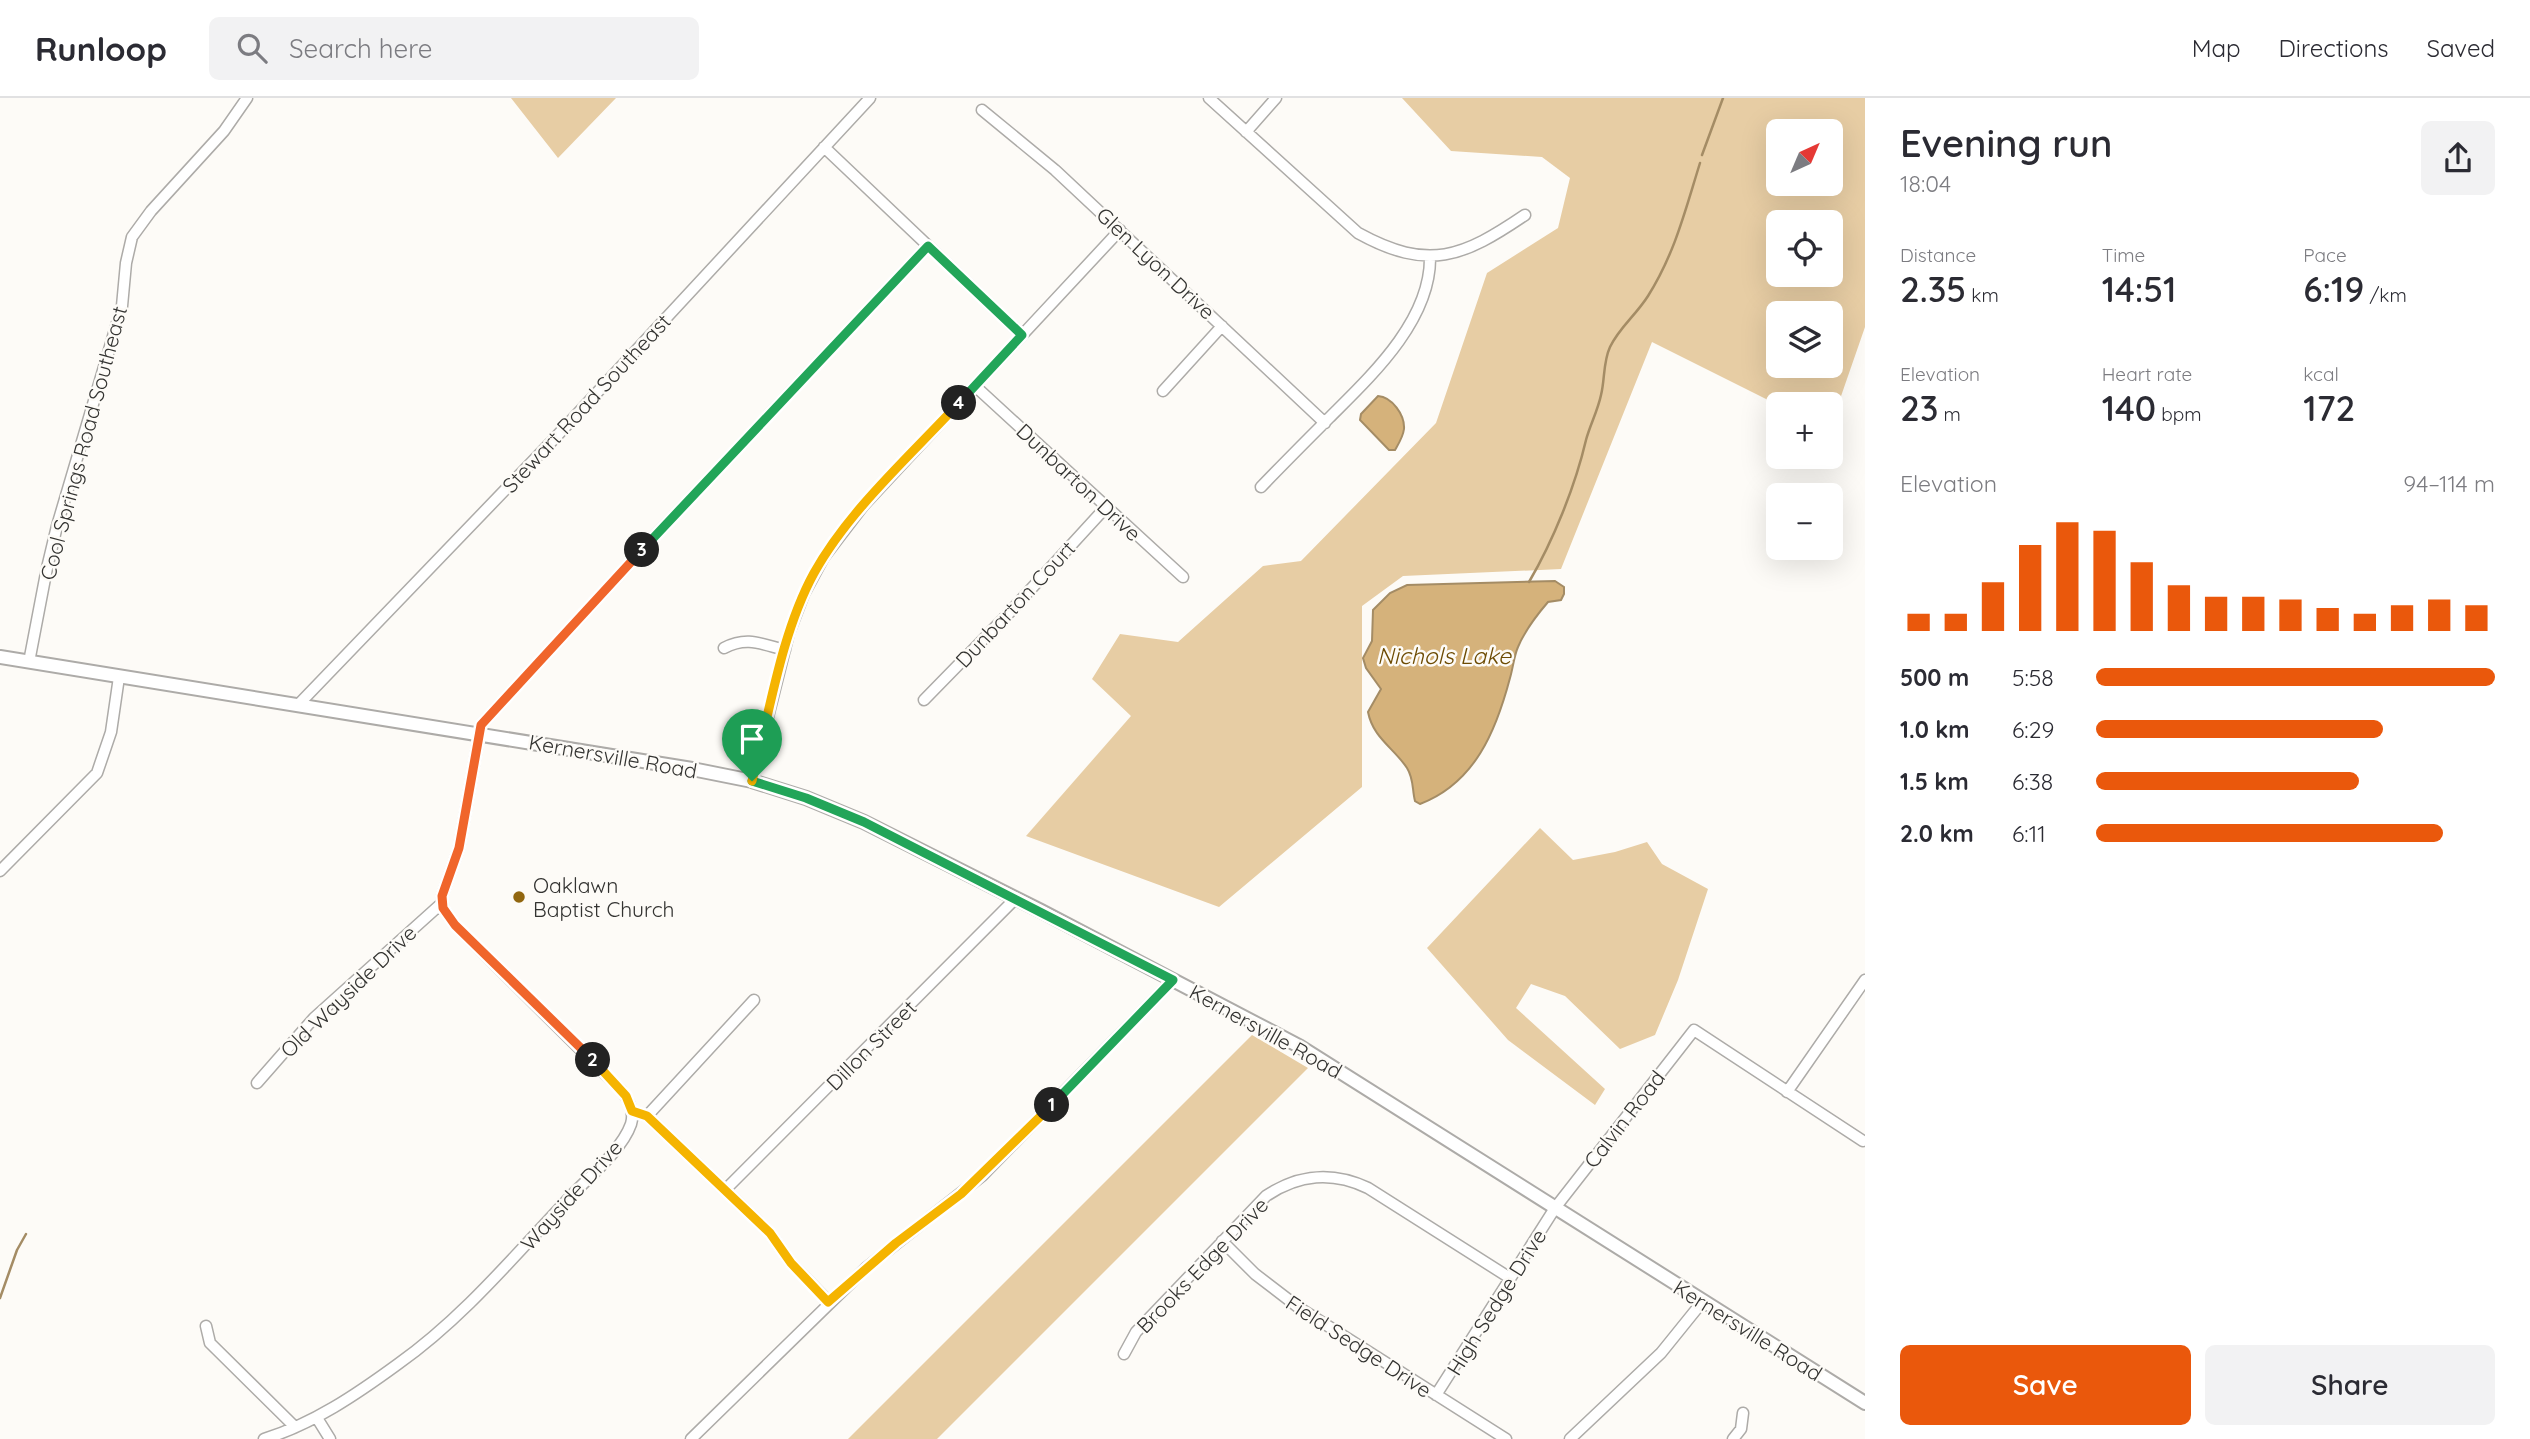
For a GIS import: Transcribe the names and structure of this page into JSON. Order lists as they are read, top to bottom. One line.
{"streets":{"main road":["Kernersville Road"],"street":["Glen Lyon Drive","Stewart Road Southeast","Cool Springs Road Southeast","Dunbarton Drive","Dunbarton Court","Old Wayside Drive","Dillon Street","Calvin Road","Wayside Drive","Brooks Edge Drive","High Sedge Drive","Field Sedge Drive"]},"crossings":[["Stewart Road Southeast","Kernersville Road"],["Cool Springs Road Southeast","Kernersville Road"],["Dunbarton Drive","Dunbarton Court"],["Kernersville Road","Dillon Street"],["Kernersville Road","Calvin Road"],["Kernersville Road","High Sedge Drive"],["Calvin Road","High Sedge Drive"],["Brooks Edge Drive","High Sedge Drive"],["Brooks Edge Drive","Field Sedge Drive"],["High Sedge Drive","Field Sedge Drive"]],"water":["Nichols Lake"],"places":["Oaklawn Baptist Church"],"north":"top right","page":{"header":"Runloop","search":"Search here","nav":["Map","Directions","Saved"],"heading":["Evening run","18:04"],"map_buttons":["+","−"],"stats":[["Distance","2.35 km"],["Time","14:51"],["Pace","6:19 /km"],["Elevation","23 m"],["Heart rate","140 bpm"],["kcal","172"]],"pins":["4","3","2","1"],"chart":["Elevation","94–114 m"],"list":[{"name":"500 m","note":"5:58"},{"name":"1.0 km","note":"6:29"},{"name":"1.5 km","note":"6:38"},{"name":"2.0 km","note":"6:11"}],"buttons":["Save","Share"]}}
